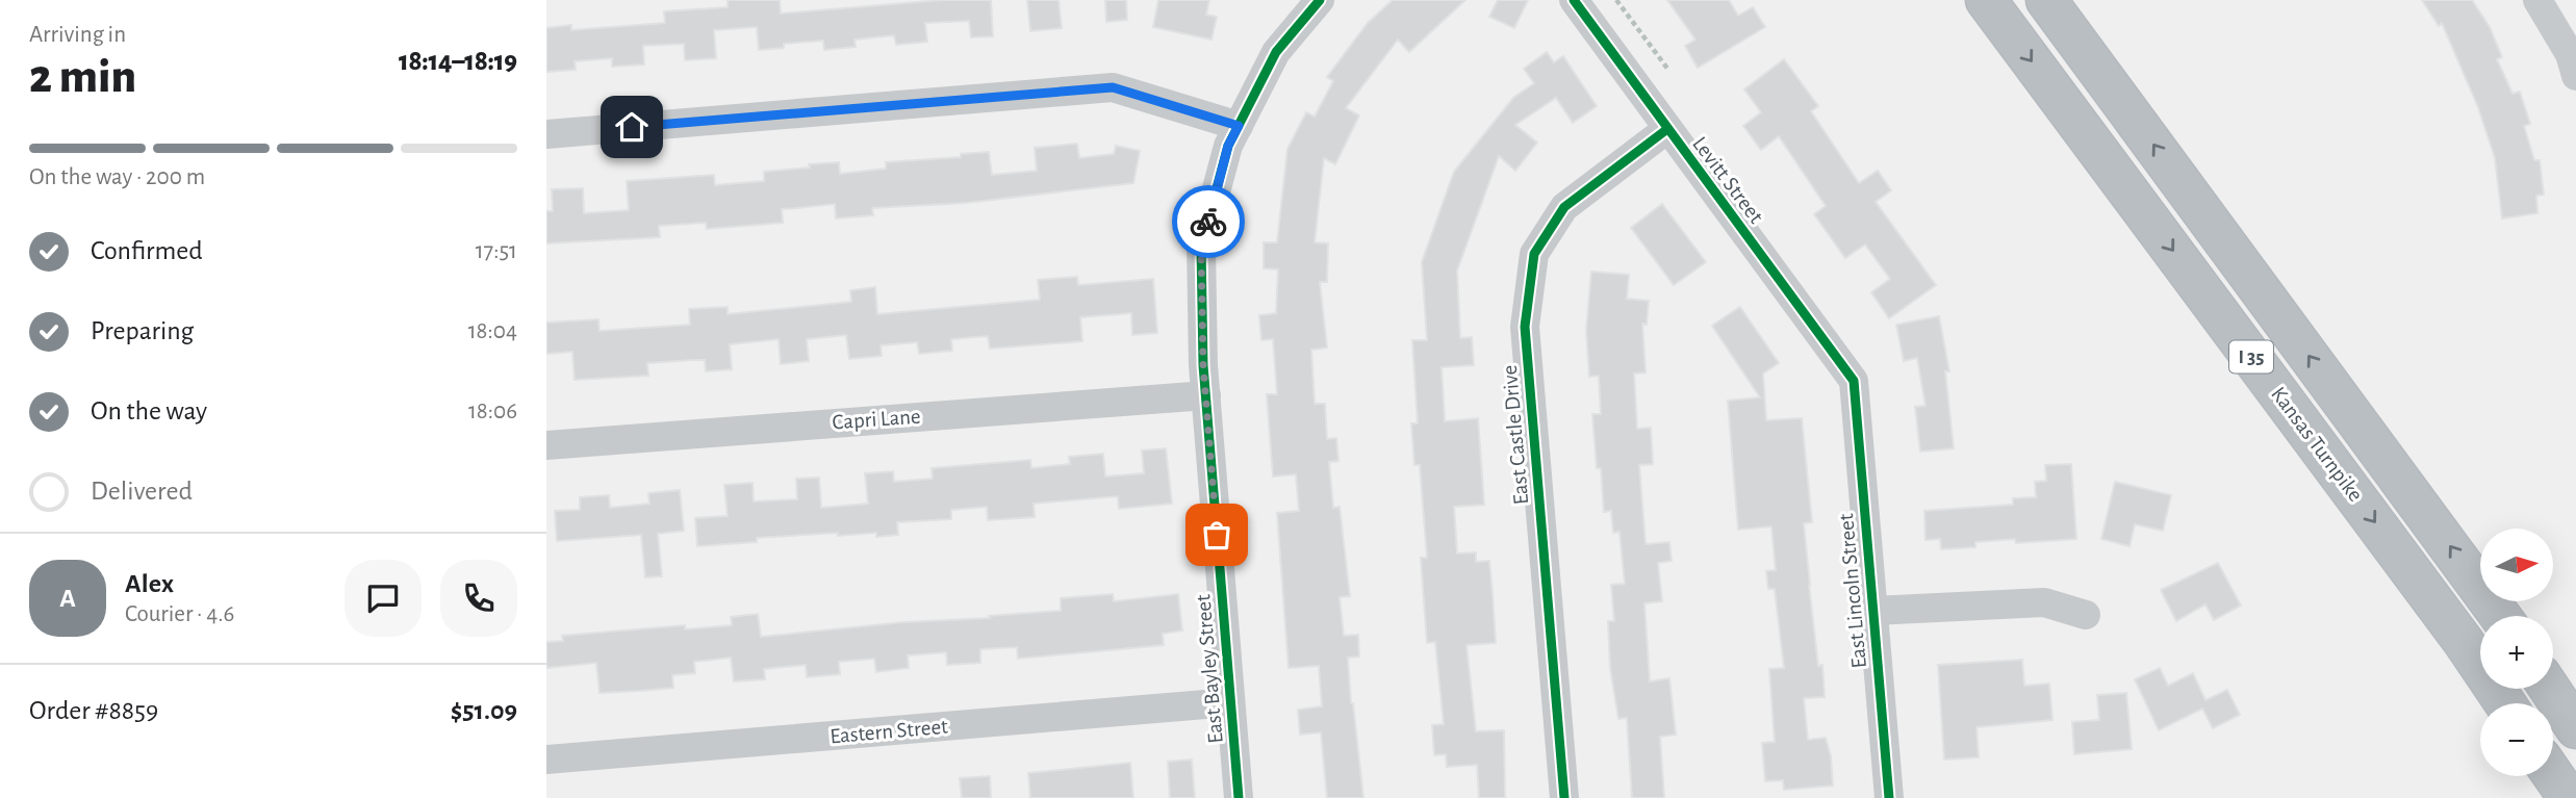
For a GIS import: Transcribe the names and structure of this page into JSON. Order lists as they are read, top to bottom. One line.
{"streets":{"highway":["I 35","Kansas Turnpike"],"street":["Levitt Street","Capri Lane","East Castle Drive","East Lincoln Street","East Bayley Street","Eastern Street"]},"crossings":[["Levitt Street","East Castle Drive"],["Levitt Street","East Lincoln Street"],["Capri Lane","East Bayley Street"],["East Bayley Street","Eastern Street"]],"north":"right","page":{"heading":["2 min","Arriving in","18:14–18:19"],"panel":["Alex","Courier · 4.6","Order #8859","$51.09"],"bar":"On the way · 200 m","list":[["Confirmed","17:51"],["Preparing","18:04"],["On the way","18:06"],"Delivered"],"map_buttons":["+","−"],"round":"A"}}
